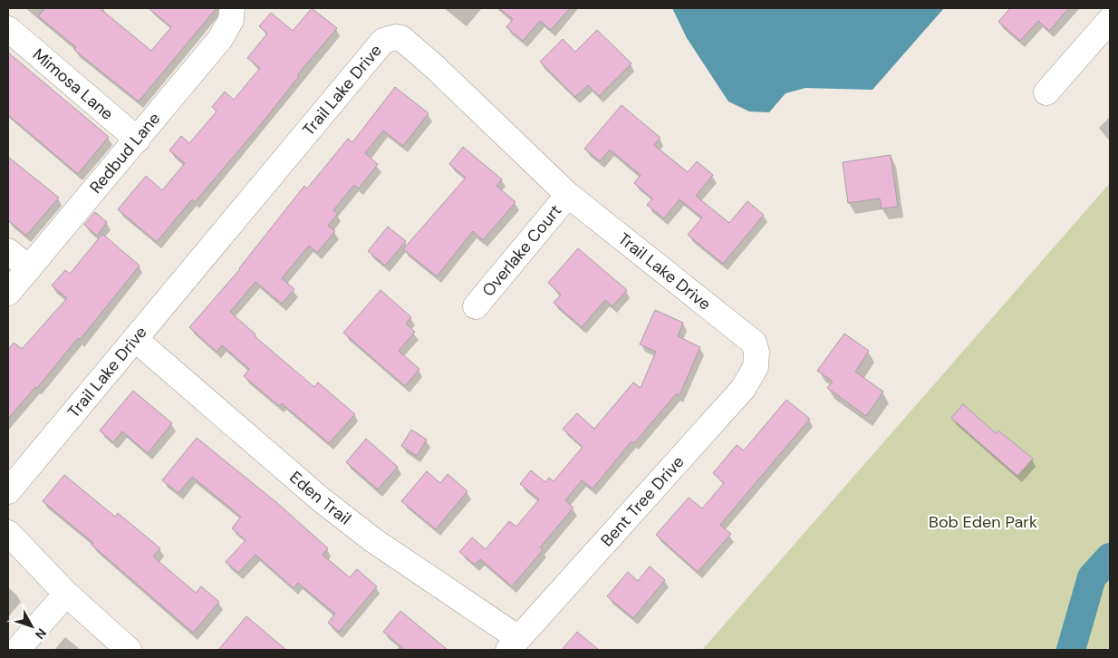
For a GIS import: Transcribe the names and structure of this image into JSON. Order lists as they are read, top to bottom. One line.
{"streets":{"street":["Mimosa Lane","Trail Lake Drive","Redbud Lane","Overlake Court","Eden Trail","Bent Tree Drive"]},"crossings":[["Mimosa Lane","Redbud Lane"],["Trail Lake Drive","Overlake Court"],["Trail Lake Drive","Eden Trail"],["Trail Lake Drive","Bent Tree Drive"],["Eden Trail","Bent Tree Drive"]],"parks":["Bob Eden Park"],"north":"bottom right"}
